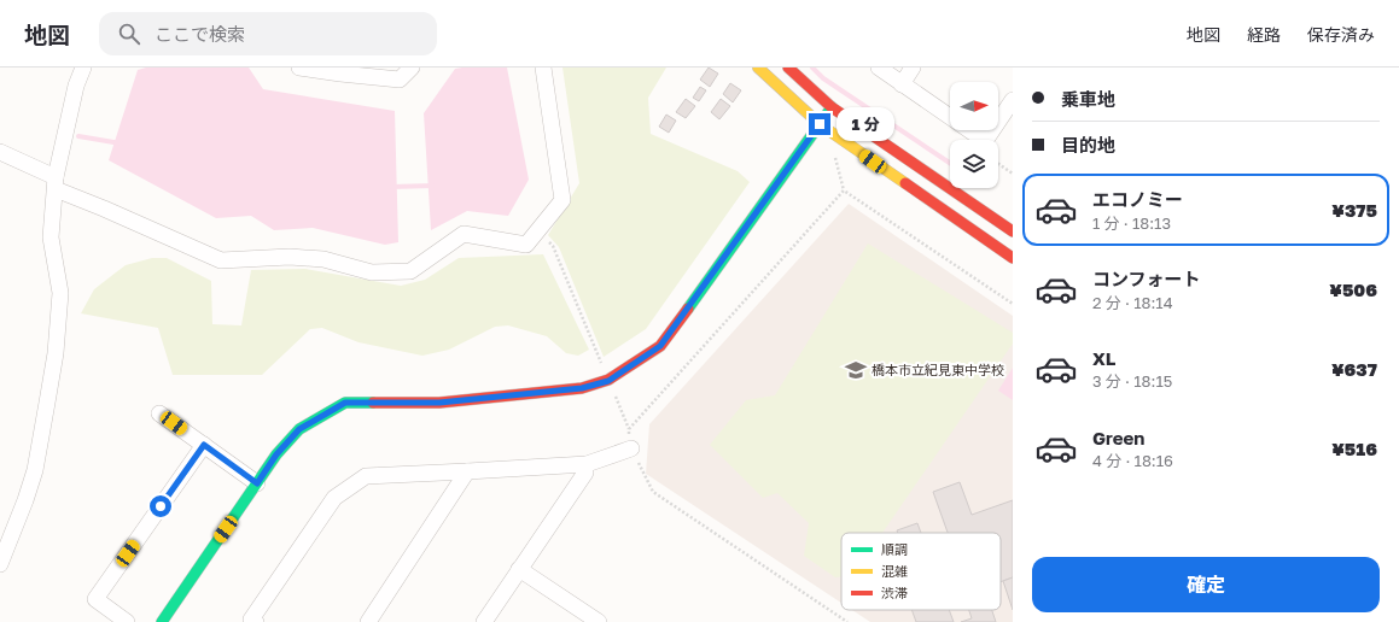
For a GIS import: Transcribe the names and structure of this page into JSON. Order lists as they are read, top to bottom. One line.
{"places":{"school or university":["橋本市立紀見東中学校"]},"legend":["順調","混雑","渋滞"],"north":"right","page":{"header":"地図","search":"ここで検索","nav":["地図","経路","保存済み"],"banner":["乗車地","目的地"],"bubble":"1 分","list":[{"name":"エコノミー","note":"1 分 · 18:13","value":"¥375"},{"name":"コンフォート","note":"2 分 · 18:14","value":"¥506"},{"name":"XL","note":"3 分 · 18:15","value":"¥637"},{"name":"Green","note":"4 分 · 18:16","value":"¥516"}],"buttons":"確定"}}
